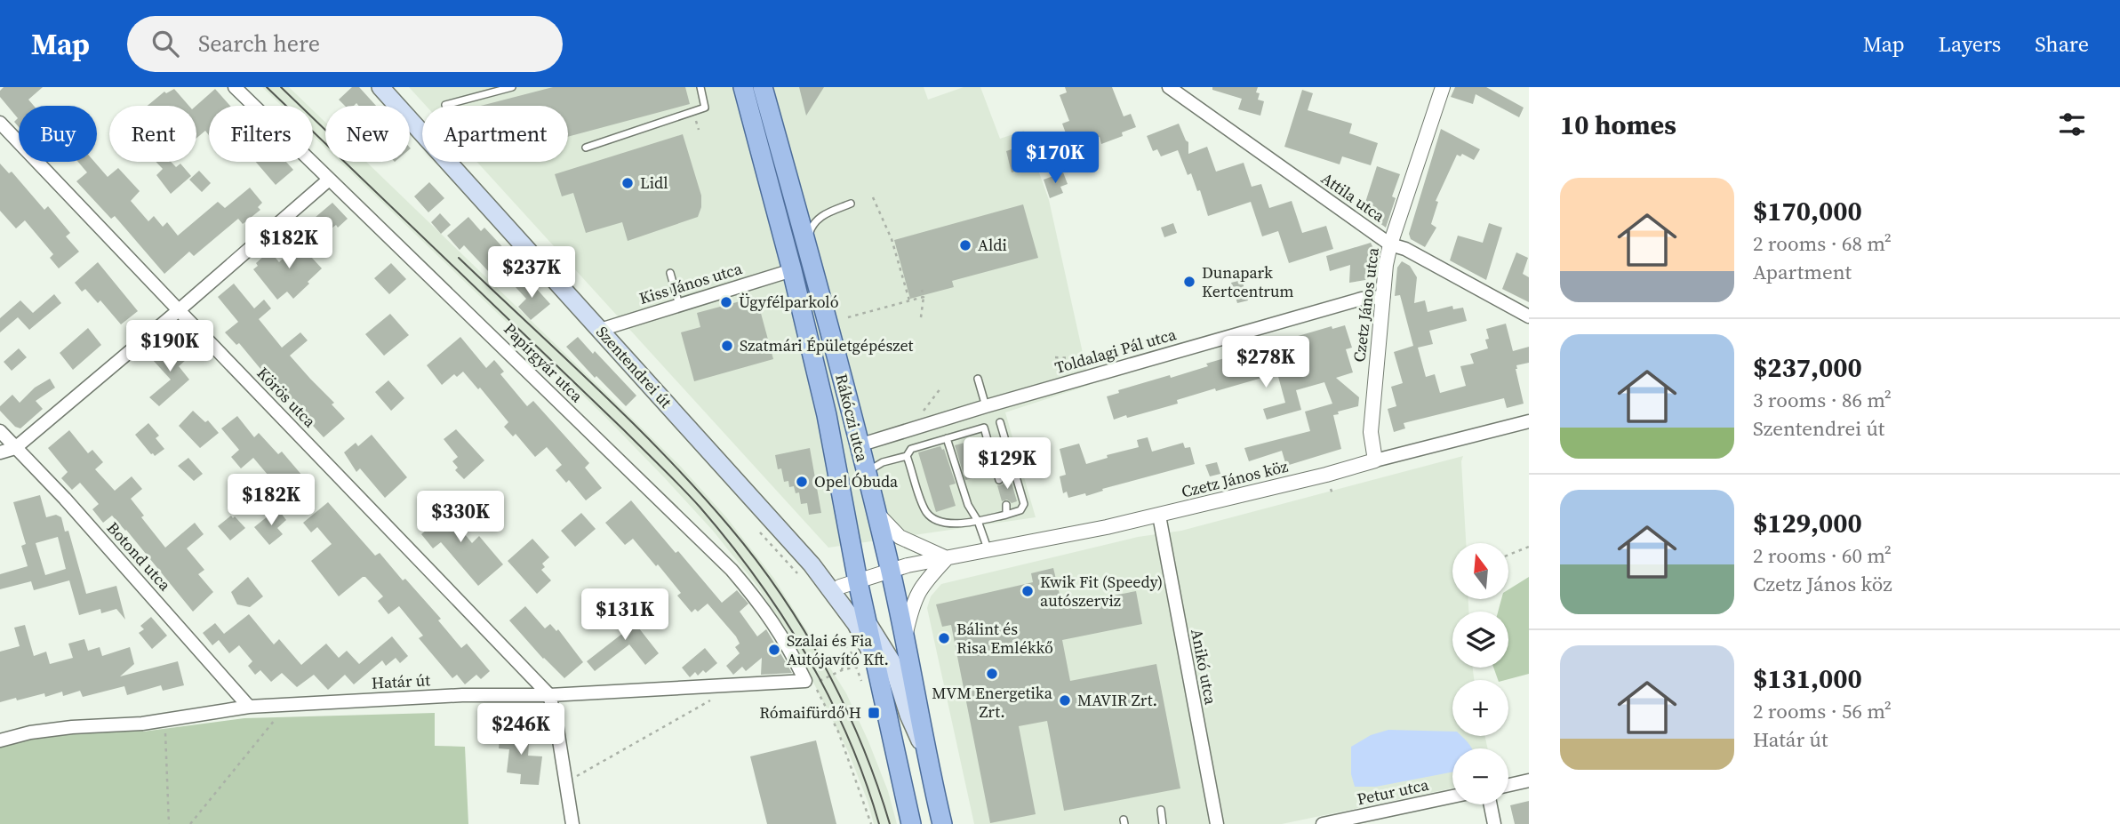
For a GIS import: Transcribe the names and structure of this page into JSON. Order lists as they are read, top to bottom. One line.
{"streets":{"main road":["Szentendrei út","Rákóczi utca"],"street":["Attila utca","Kiss János utca","Czetz János utca","Toldalagi Pál utca","Papírgyár utca","Körös utca","Czetz János köz","Botond utca","Anikó utca","Határ út","Petur utca"]},"crossings":[["Attila utca","Czetz János utca"],["Kiss János utca","Szentendrei út"],["Kiss János utca","Rákóczi utca"],["Czetz János utca","Toldalagi Pál utca"],["Czetz János utca","Czetz János köz"],["Toldalagi Pál utca","Rákóczi utca"],["Papírgyár utca","Határ út"],["Szentendrei út","Rákóczi utca"],["Szentendrei út","Czetz János köz"],["Körös utca","Határ út"],["Rákóczi utca","Czetz János köz"],["Czetz János köz","Anikó utca"],["Botond utca","Határ út"]],"places":{"other":["Lidl","Aldi","Dunapark Kertcentrum","Ügyfélparkoló","Szatmári Épületgépészet","Opel Óbuda","Kwik Fit (Speedy) autószerviz","Bálint és Risa Emlékkő","Szalai és Fia Autójavító Kft.","MVM Energetika Zrt.","MAVIR Zrt."],"transit":["Rómaifürdő H"]},"north":"top","page":{"header":"Map","search":"Search here","nav":["Map","Layers","Share"],"heading":"10 homes","chip":["Buy","Rent","Filters","New","Apartment"],"price":["$170K","$182K","$237K","$190K","$278K","$129K","$182K","$330K","$131K","$246K"],"list":[{"name":"$170,000","note":"2 rooms · 68 m² · Apartment"},{"name":"$237,000","note":"3 rooms · 86 m² · Szentendrei út"},{"name":"$129,000","note":"2 rooms · 60 m² · Czetz János köz"},{"name":"$131,000","note":"2 rooms · 56 m² · Határ út"}],"map_buttons":["+","−"]}}
